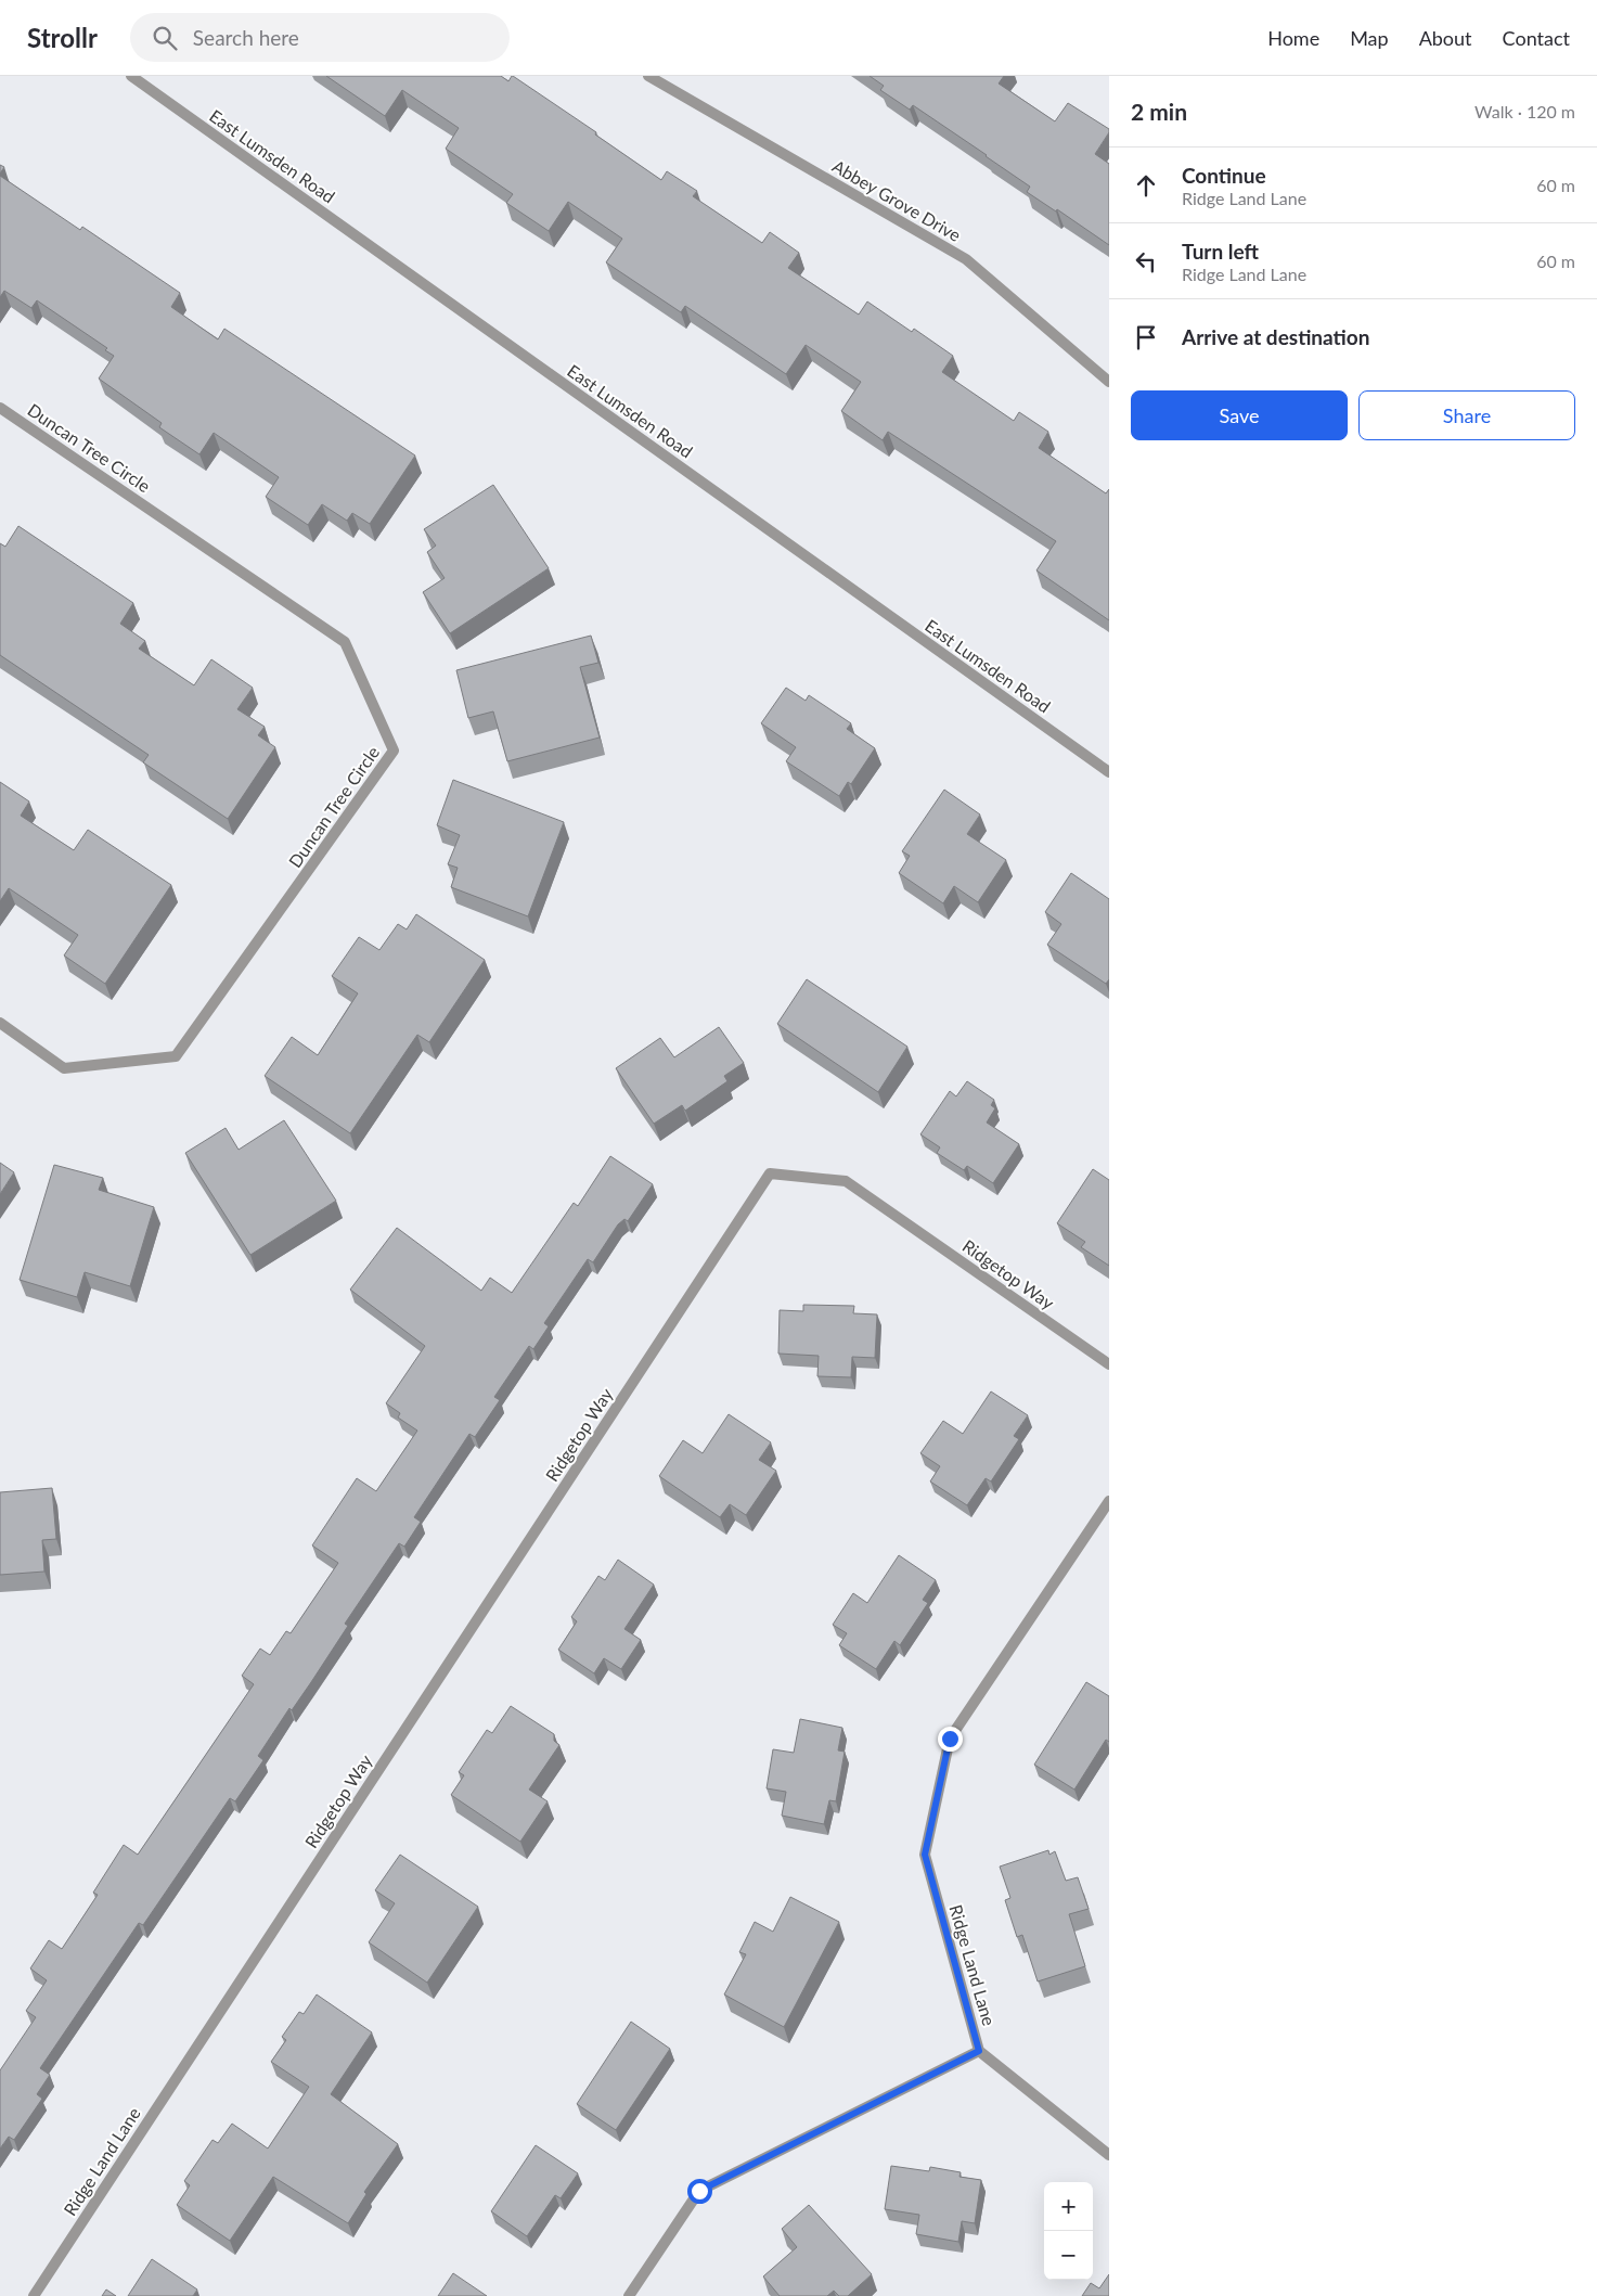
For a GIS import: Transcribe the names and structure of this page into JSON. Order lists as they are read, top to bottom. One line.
{"streets":{"street":["East Lumsden Road","Abbey Grove Drive","Duncan Tree Circle","Ridgetop Way","Ridge Land Lane"]},"crossings":[["Ridgetop Way","Ridge Land Lane"]],"page":{"header":"Strollr","search":"Search here","nav":["Home","Map","About","Contact"],"heading":["2 min","Walk · 120 m"],"list":[["Continue","Ridge Land Lane","60 m"],["Turn left","Ridge Land Lane","60 m"],"Arrive at destination"],"buttons":["Save","Share"],"map_buttons":["+","−"]}}
